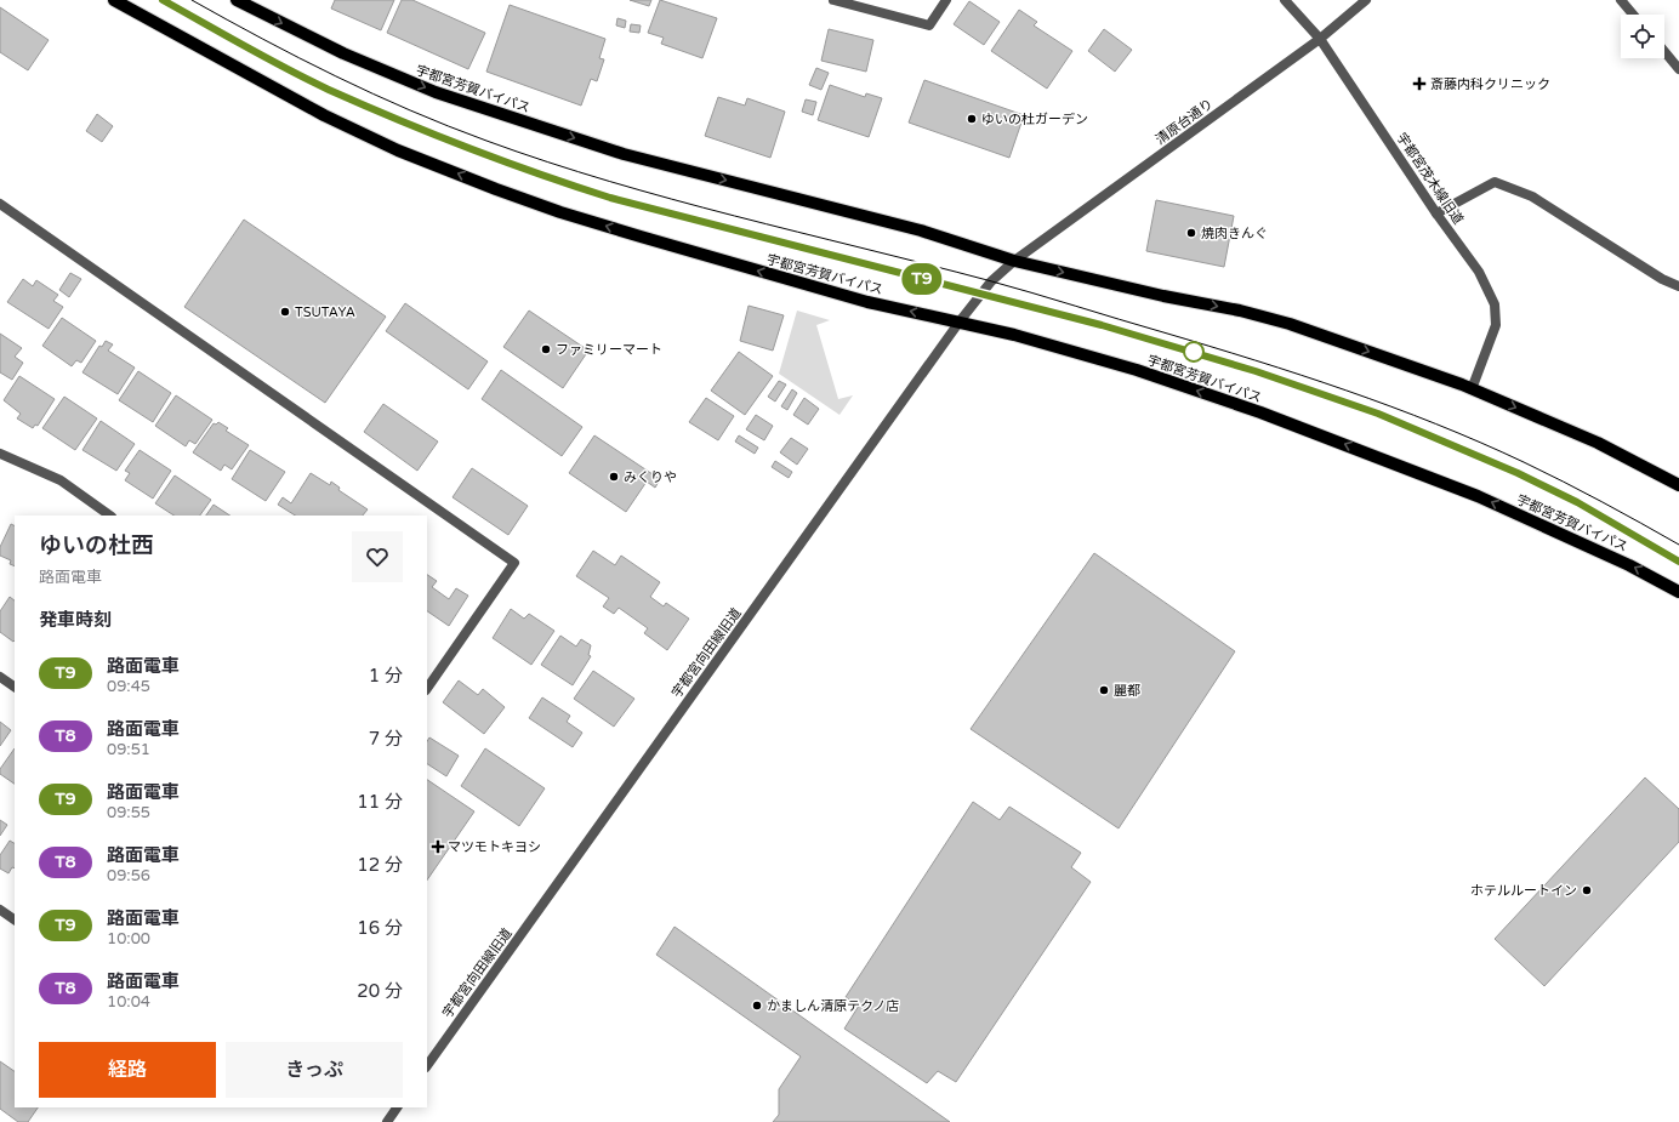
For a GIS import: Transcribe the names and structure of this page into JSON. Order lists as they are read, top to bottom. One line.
{"streets":{"main road":["宇都宮芳賀バイパス"],"street":["清原台通り","宇都宮茂木線旧道","宇都宮向田線旧道"]},"crossings":[["宇都宮芳賀バイパス","清原台通り"],["宇都宮芳賀バイパス","宇都宮茂木線旧道"],["宇都宮芳賀バイパス","宇都宮向田線旧道"],["清原台通り","宇都宮茂木線旧道"],["清原台通り","宇都宮向田線旧道"]],"places":{"health":["斎藤内科クリニック","マツモトキヨシ"],"other":["ゆいの杜ガーデン","焼肉きんぐ","TSUTAYA","ファミリーマート","みくりや","麗都","ホテルルートイン","かましん清原テクノ店"]},"lines":["tram line T9"],"page":{"on_map":"T9","heading":[["ゆいの杜西","路面電車"],"発車時刻"],"list":[{"mark":"T9","name":"路面電車","note":"09:45","value":"1 分"},{"mark":"T8","name":"路面電車","note":"09:51","value":"7 分"},{"mark":"T9","name":"路面電車","note":"09:55","value":"11 分"},{"mark":"T8","name":"路面電車","note":"09:56","value":"12 分"},{"mark":"T9","name":"路面電車","note":"10:00","value":"16 分"},{"mark":"T8","name":"路面電車","note":"10:04","value":"20 分"}],"buttons":["経路","きっぷ"]}}
